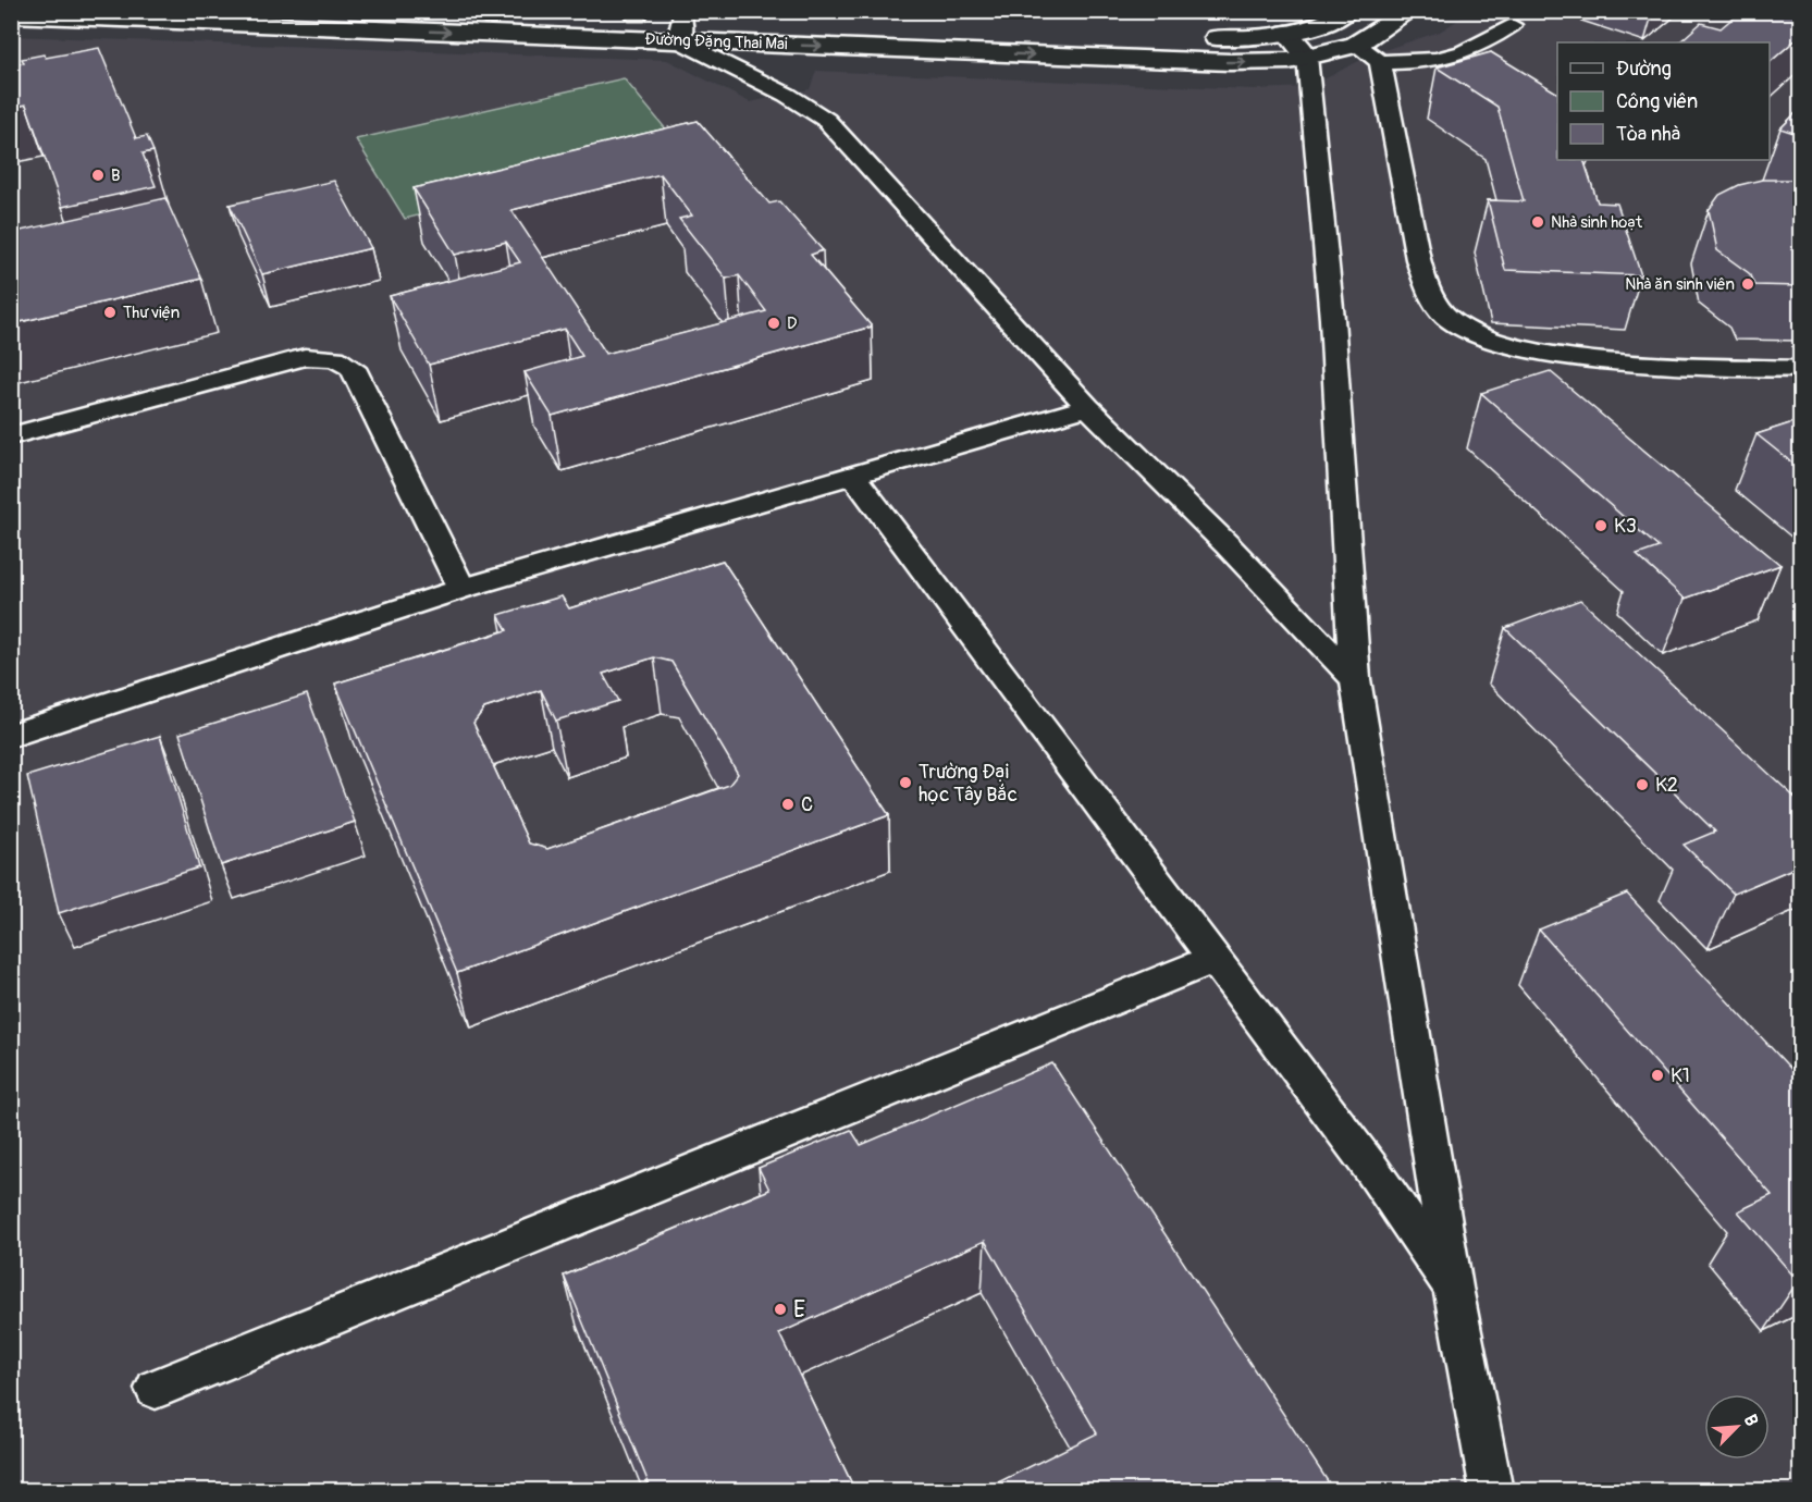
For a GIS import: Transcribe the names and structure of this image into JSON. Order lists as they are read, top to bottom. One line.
{"streets":{"street":["Đường Đặng Thai Mai"]},"one_way":["Đường Đặng Thai Mai"],"places":["B","Nhà sinh hoạt","Nhà ăn sinh viên","Thư viện","D","K3","Trường Đại học Tây Bắc","K2","C","K1","E"],"legend":["Đường","Công viên","Tòa nhà"],"north":"top right"}
